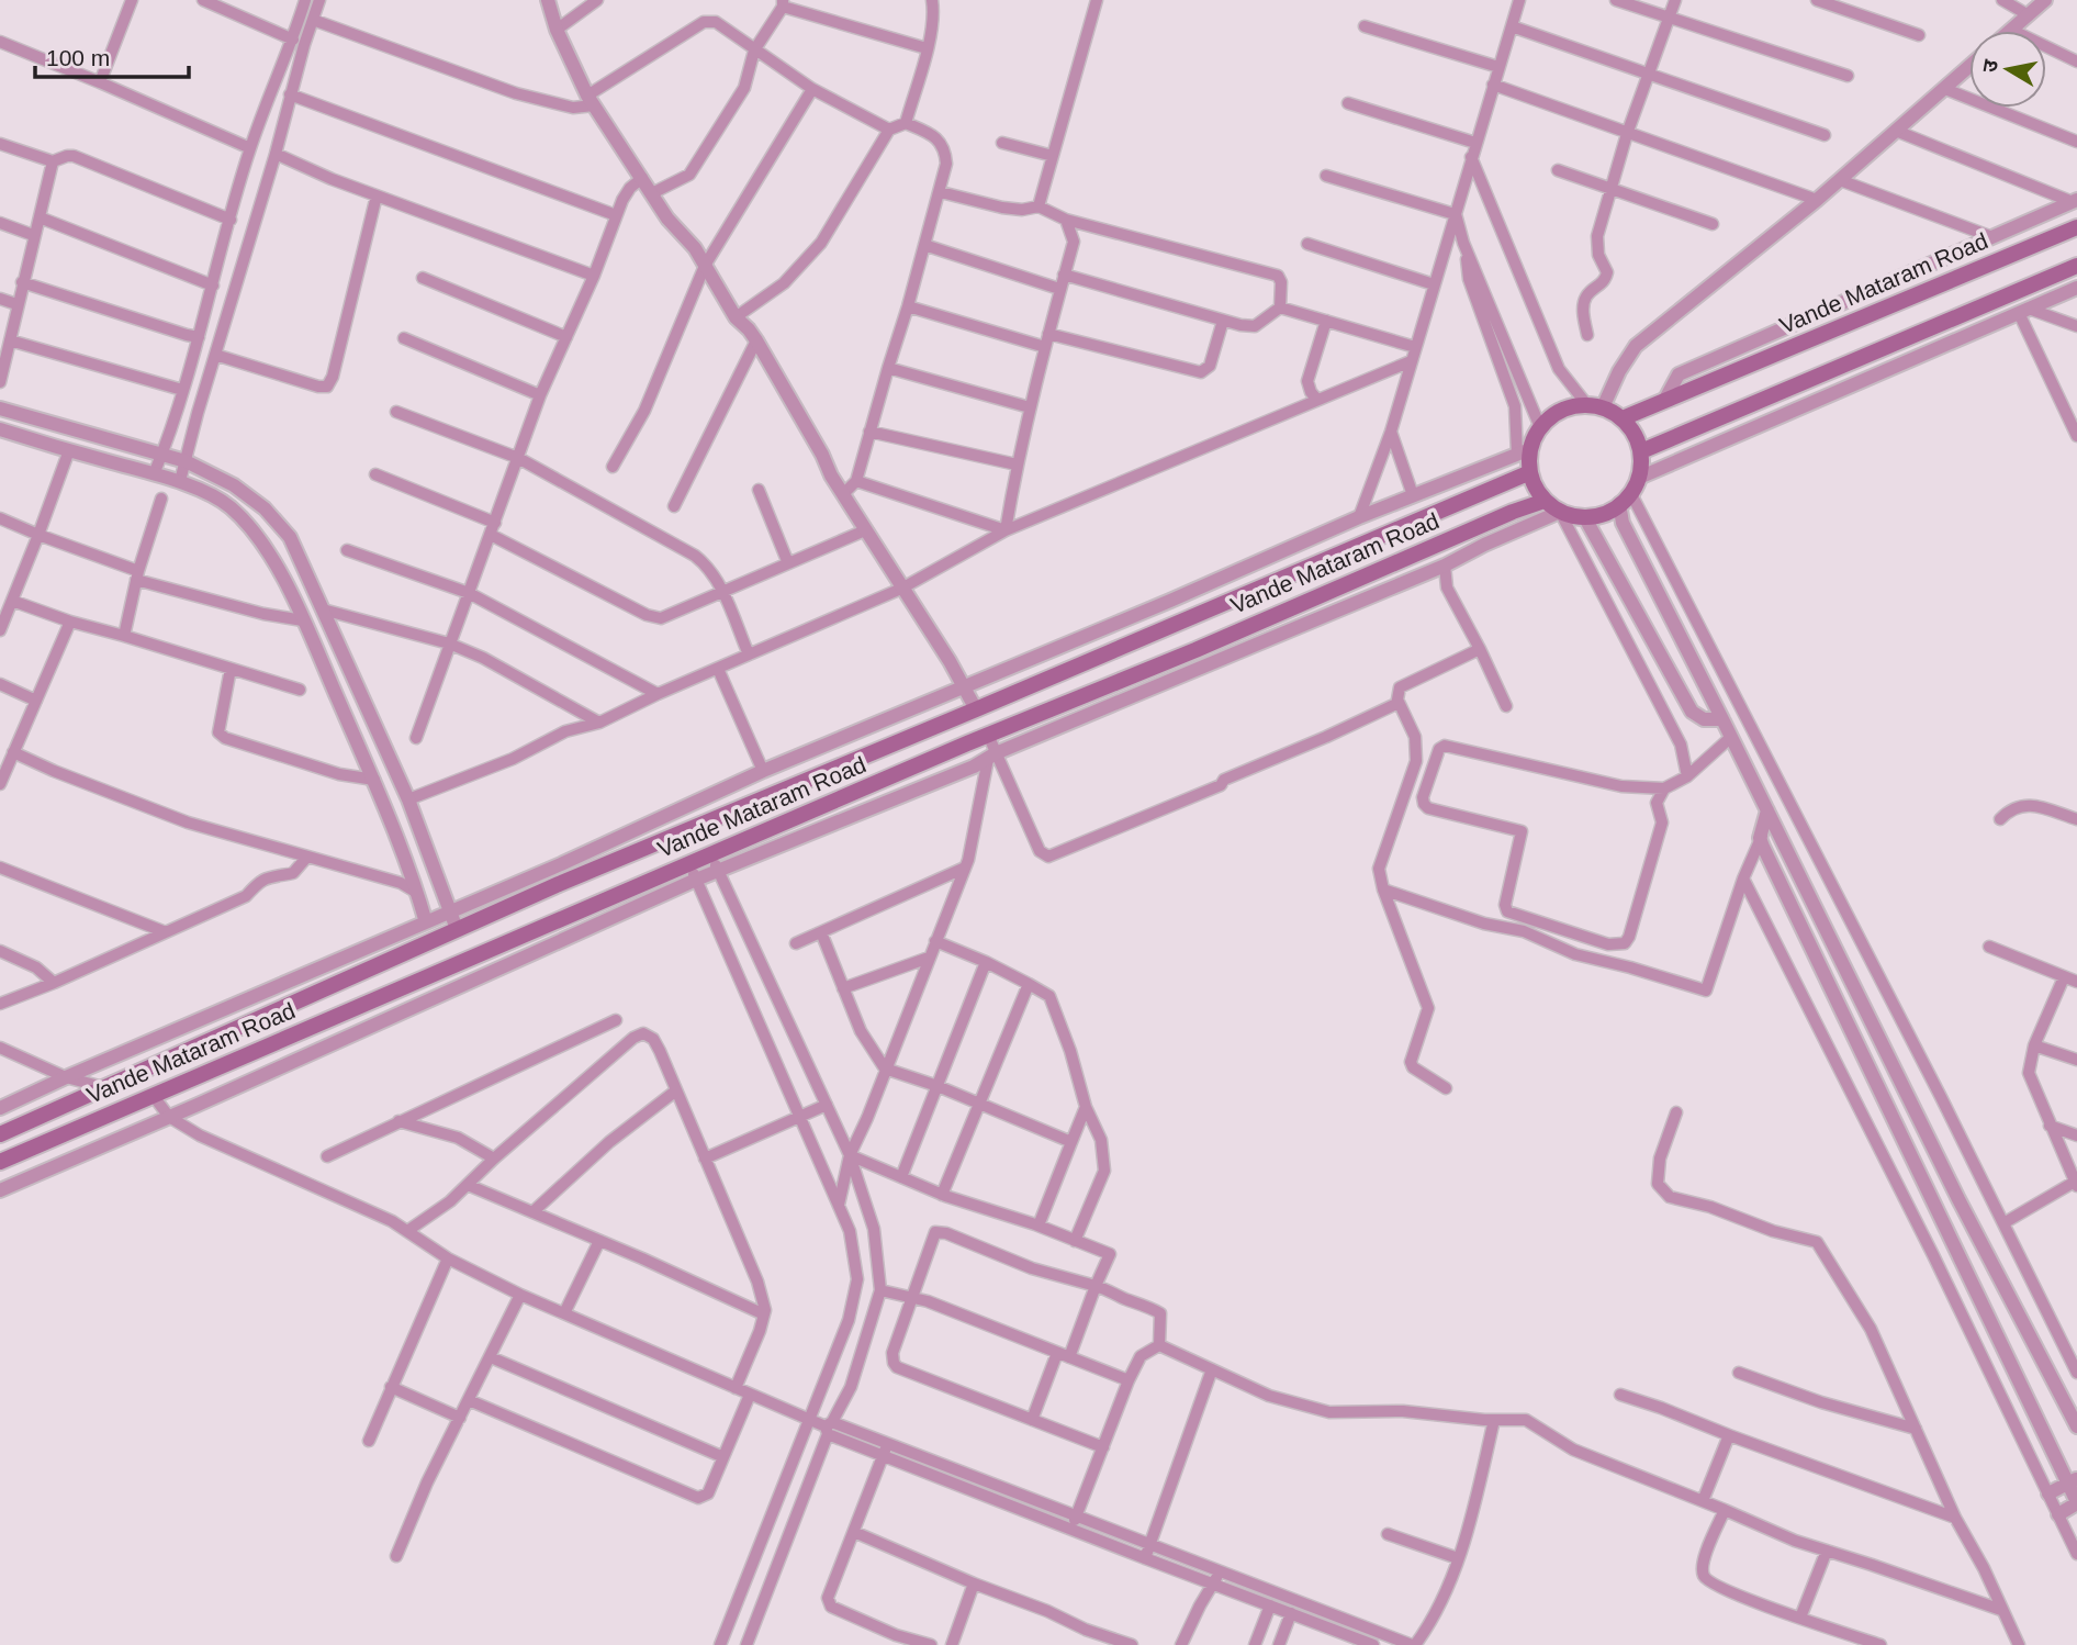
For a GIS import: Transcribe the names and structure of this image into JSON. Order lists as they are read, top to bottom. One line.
{"streets":{"main road":["Vande Mataram Road"]},"scale_bar":"100 m","north":"left"}
